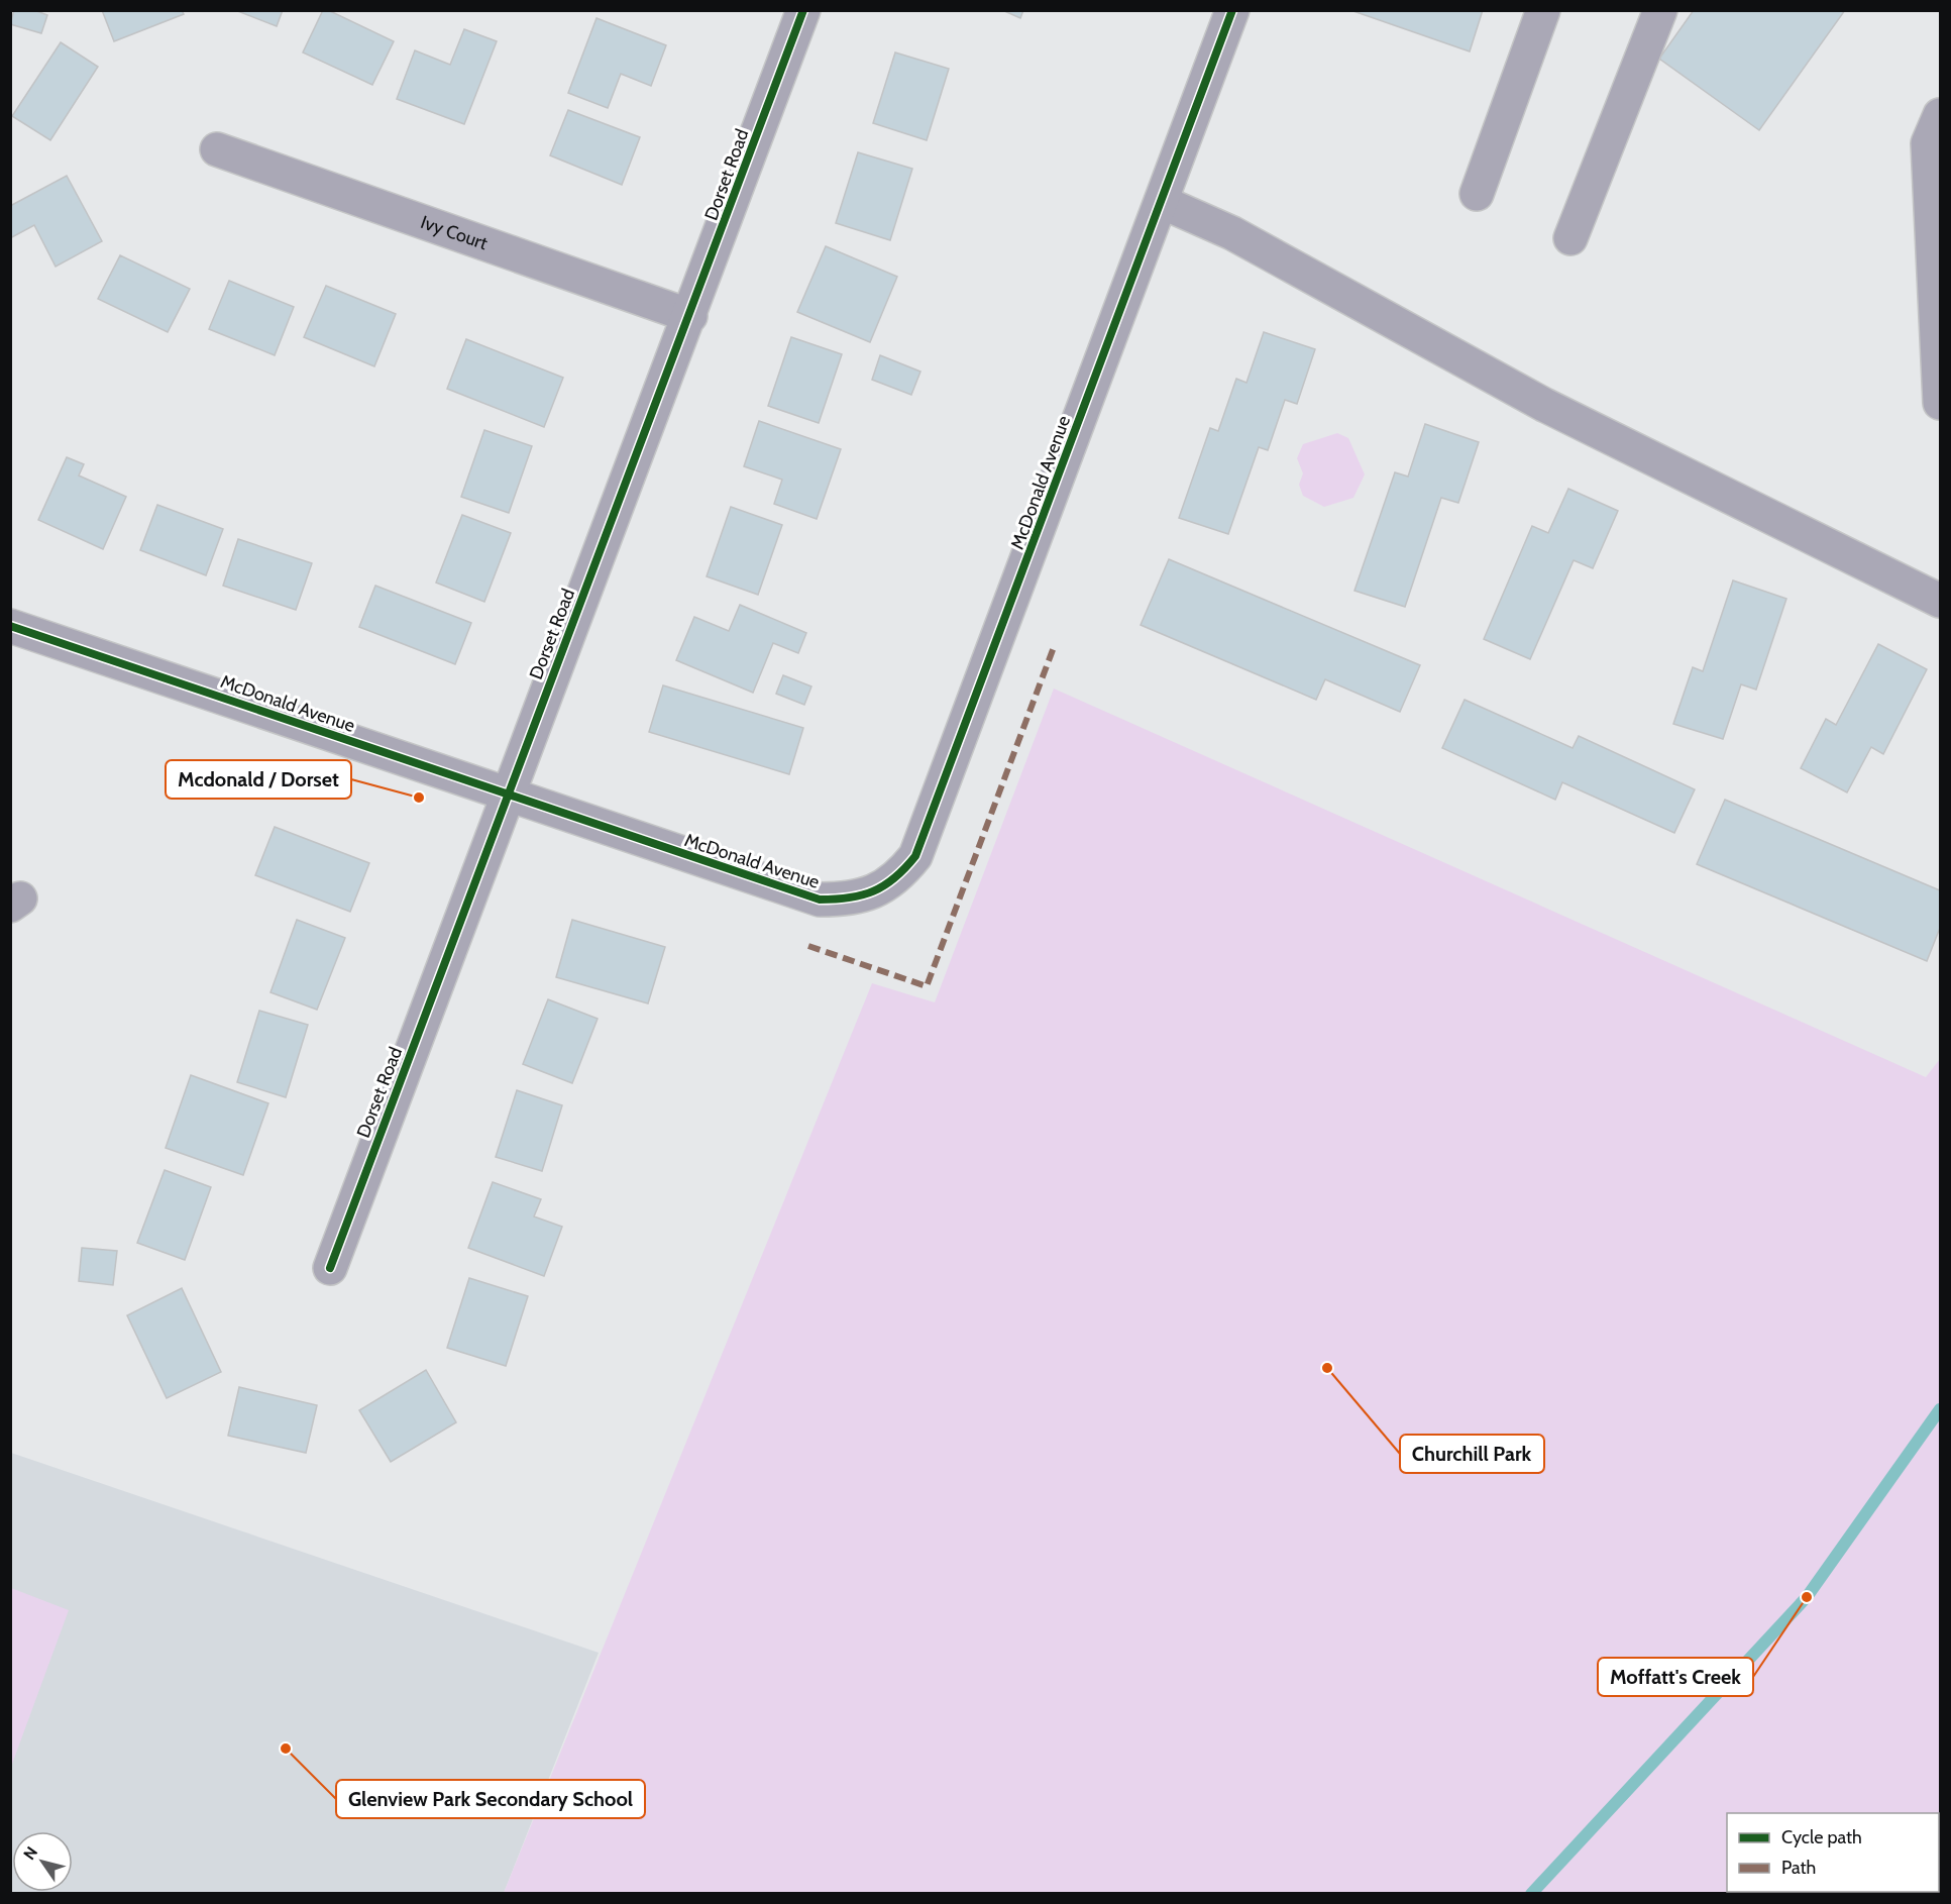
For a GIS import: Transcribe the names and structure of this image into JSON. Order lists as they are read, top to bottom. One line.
{"streets":{"street":["Dorset Road","Ivy Court","McDonald Avenue"]},"crossings":[["Dorset Road","Ivy Court"],["Dorset Road","McDonald Avenue"]],"places":["Mcdonald / Dorset","Churchill Park","Moffatt's Creek","Glenview Park Secondary School"],"legend":["Cycle path","Path"],"north":"top left"}
